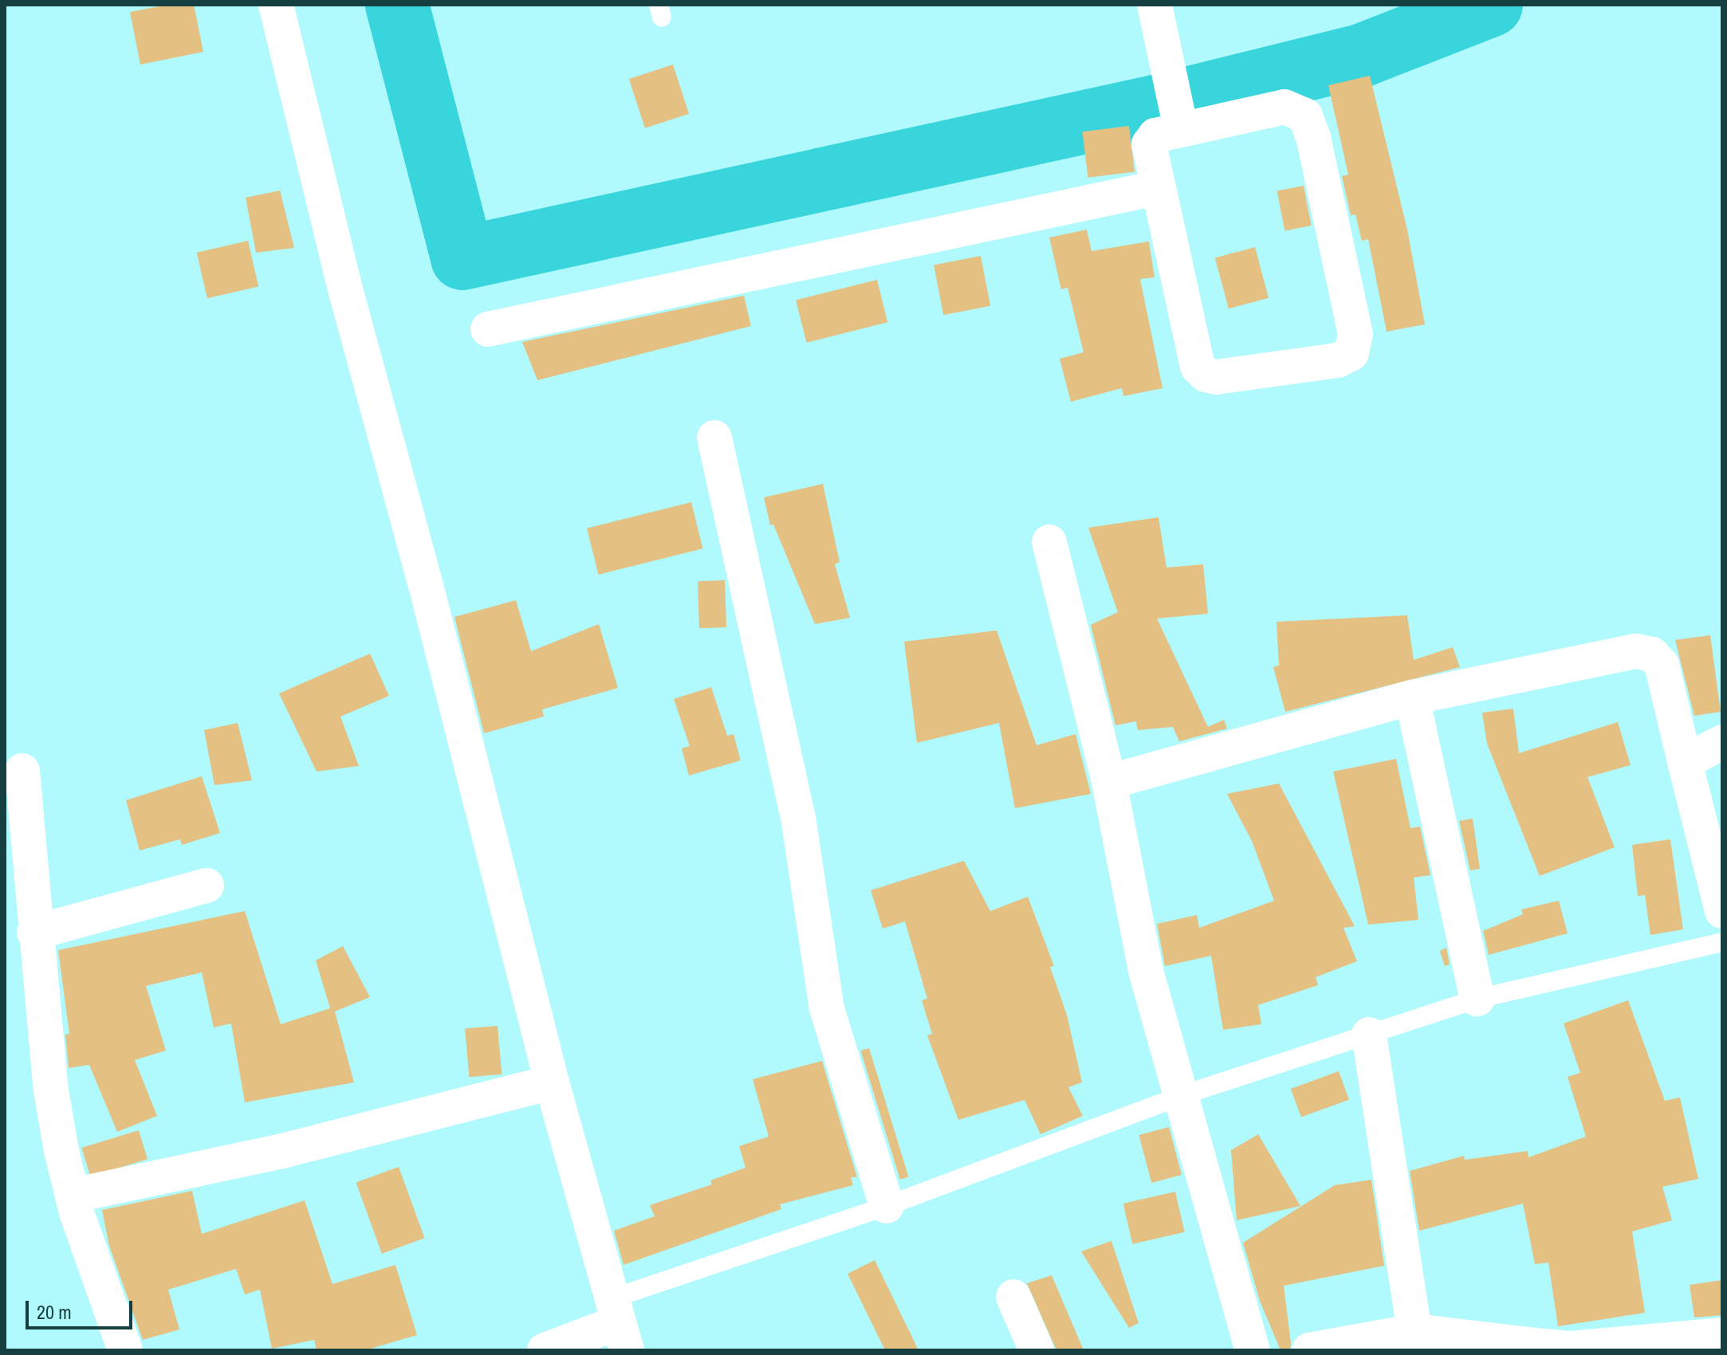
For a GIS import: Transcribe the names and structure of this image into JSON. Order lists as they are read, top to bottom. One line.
{"scale_bar":"20 m"}
